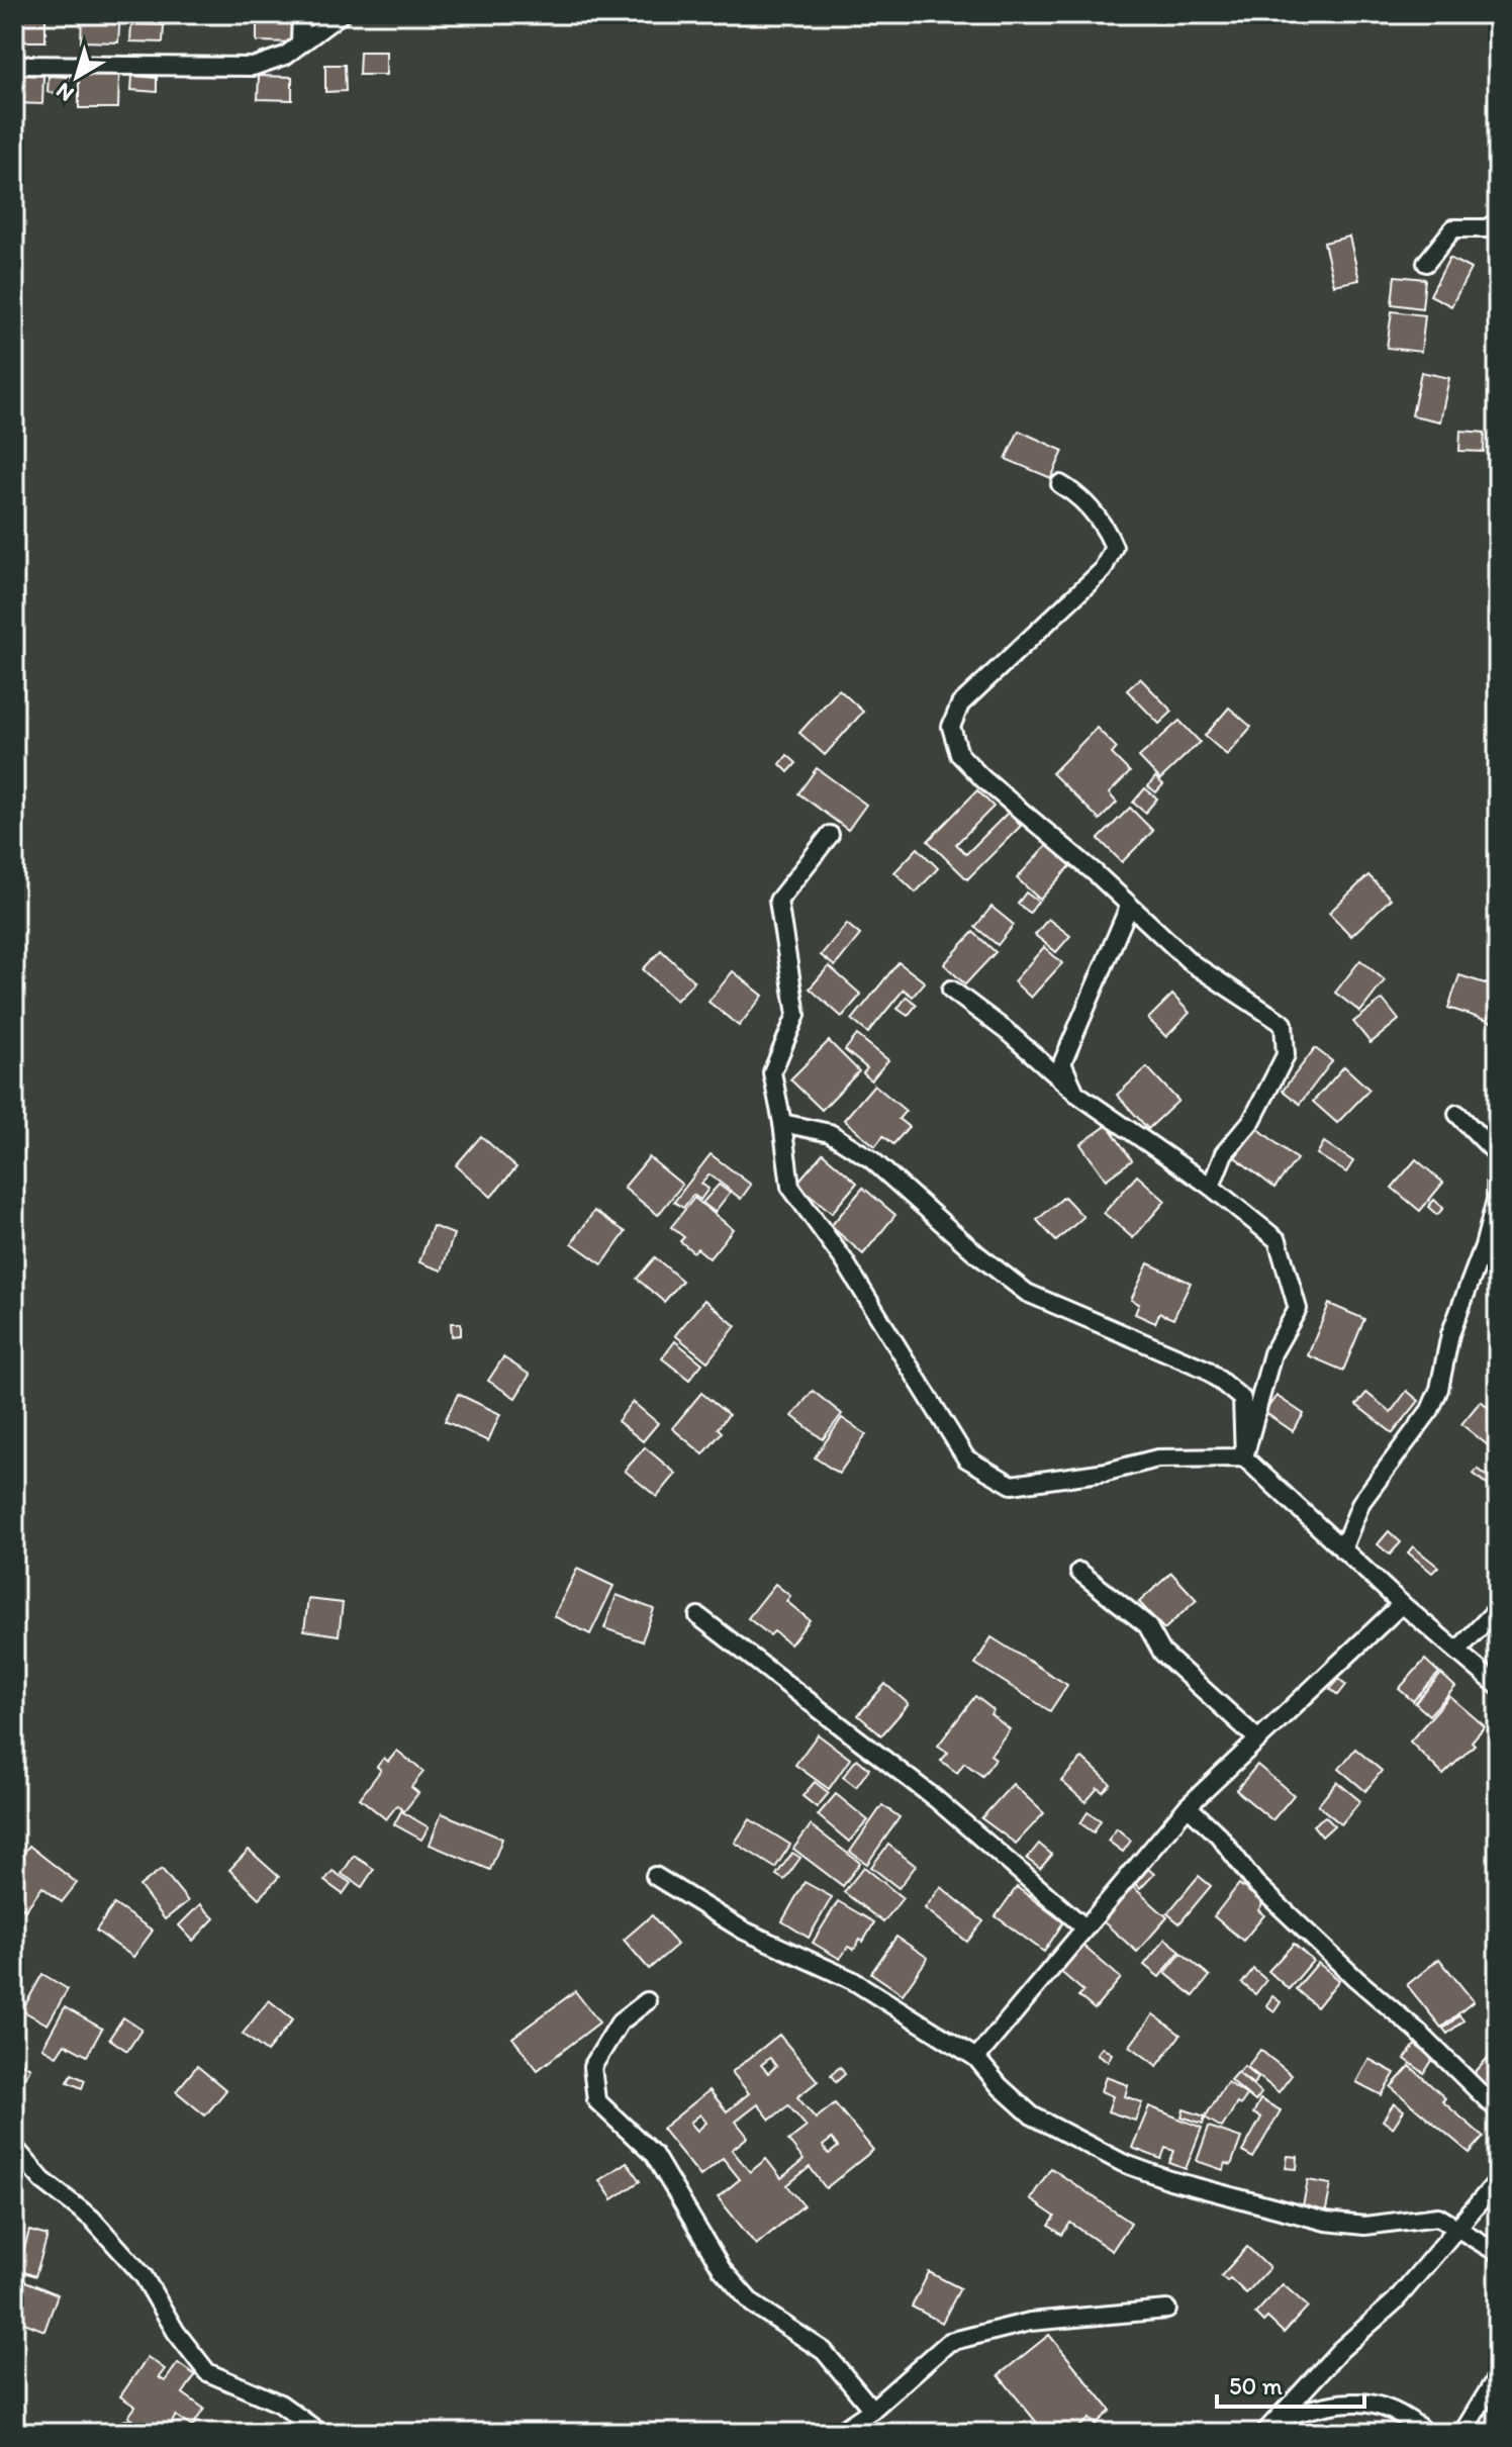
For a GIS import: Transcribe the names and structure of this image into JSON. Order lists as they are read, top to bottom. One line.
{"scale_bar":"50 m","north":"bottom left"}
